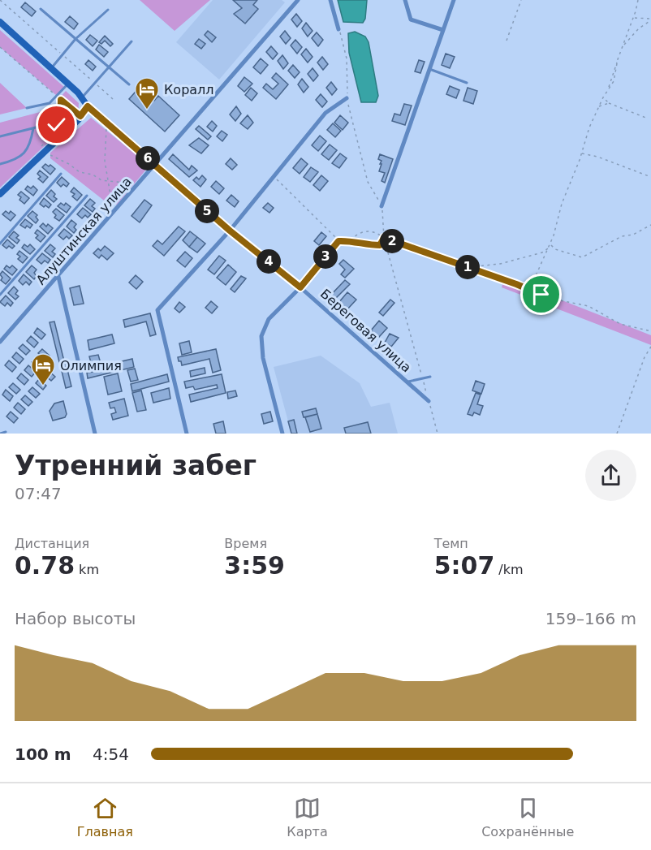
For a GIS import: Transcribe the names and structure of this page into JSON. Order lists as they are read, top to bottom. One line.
{"streets":{"street":["Алуштинская улица","Береговая улица"]},"crossings":[["Алуштинская улица","Береговая улица"]],"places":{"hotel":["Коралл","Олимпия"]},"page":{"pins":["6","5","2","3","4","1"],"heading":["Утренний забег","07:47"],"stats":[["Дистанция","0.78 km"],["Время","3:59"],["Темп","5:07 /km"]],"chart":["Набор высоты","159–166 m"],"list":[{"name":"100 m","note":"4:54"}],"tabs":["Главная","Карта","Сохранённые"]}}
